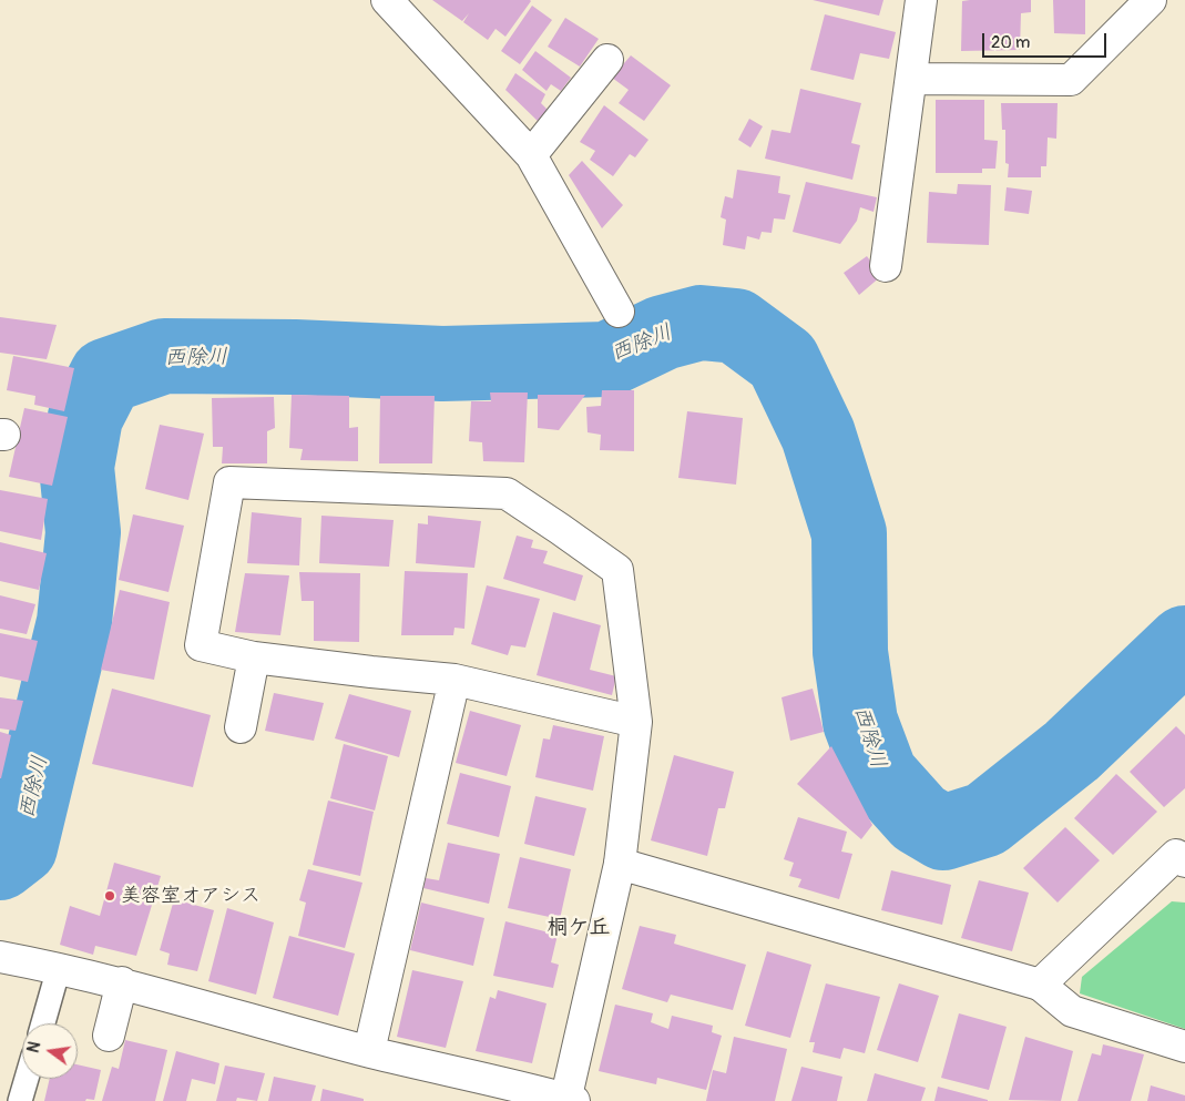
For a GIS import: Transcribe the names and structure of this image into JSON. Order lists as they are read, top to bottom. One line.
{"districts":["桐ケ丘"],"water":["西除川"],"places":["美容室オアシス"],"scale_bar":"20 m","north":"left"}
